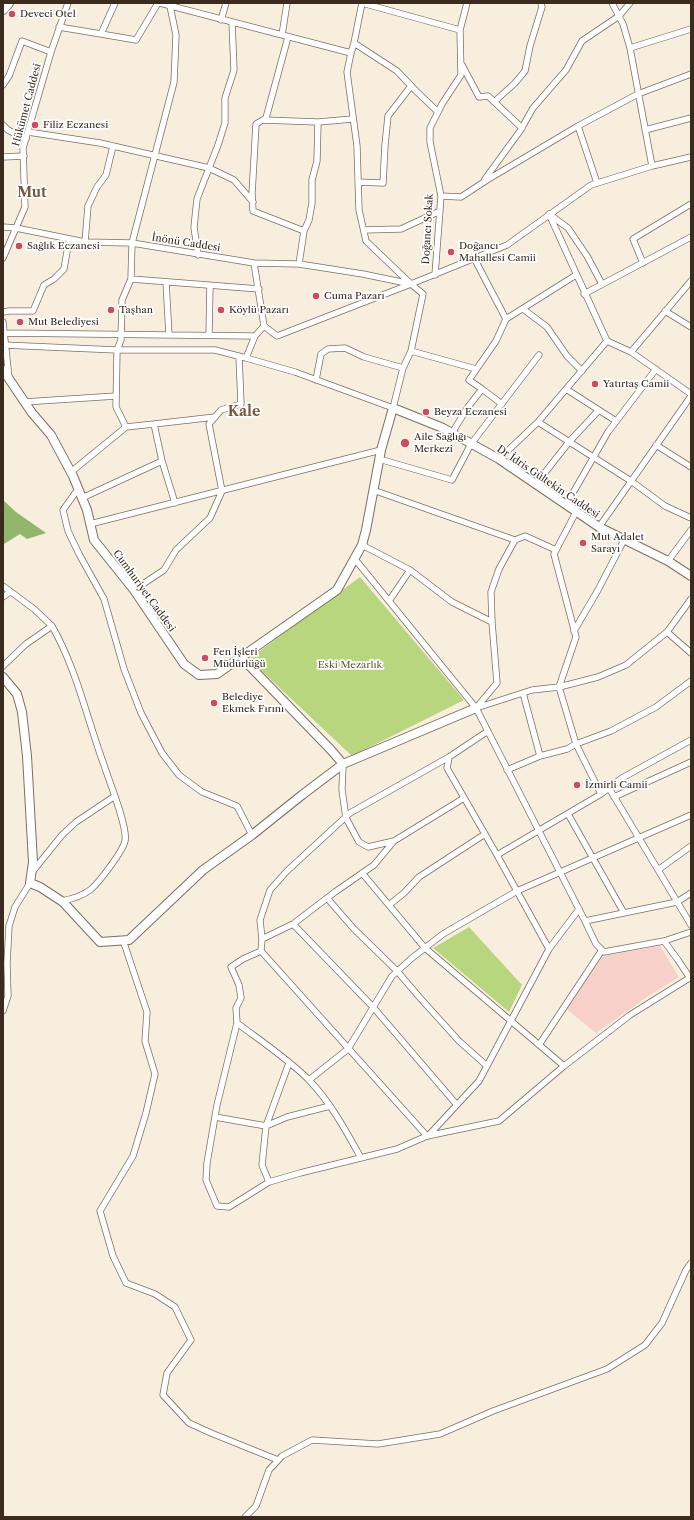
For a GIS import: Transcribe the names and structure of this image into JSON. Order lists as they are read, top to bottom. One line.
{"streets":{"street":["Hükümet Caddesi","Doğancı Sokak","İnönü Caddesi","Dr İdris Gültekin Caddesi","Cumhuriyet Caddesi"]},"crossings":[["Hükümet Caddesi","İnönü Caddesi"]],"districts":["Mut","Kale"],"parks":["Eski Mezarlık"],"places":["Deveci Otel","Filiz Eczanesi","Sağlık Eczanesi","Doğancı Mahallesi Camii","Cuma Pazarı","Taşhan","Köylü Pazarı","Mut Belediyesi","Yatırtaş Camii","Beyza Eczanesi","Aile Sağlığı Merkezi","Mut Adalet Sarayı","Fen İşleri Müdürlüğü","Belediye Ekmek Fırını","İzmirli Camii"]}
